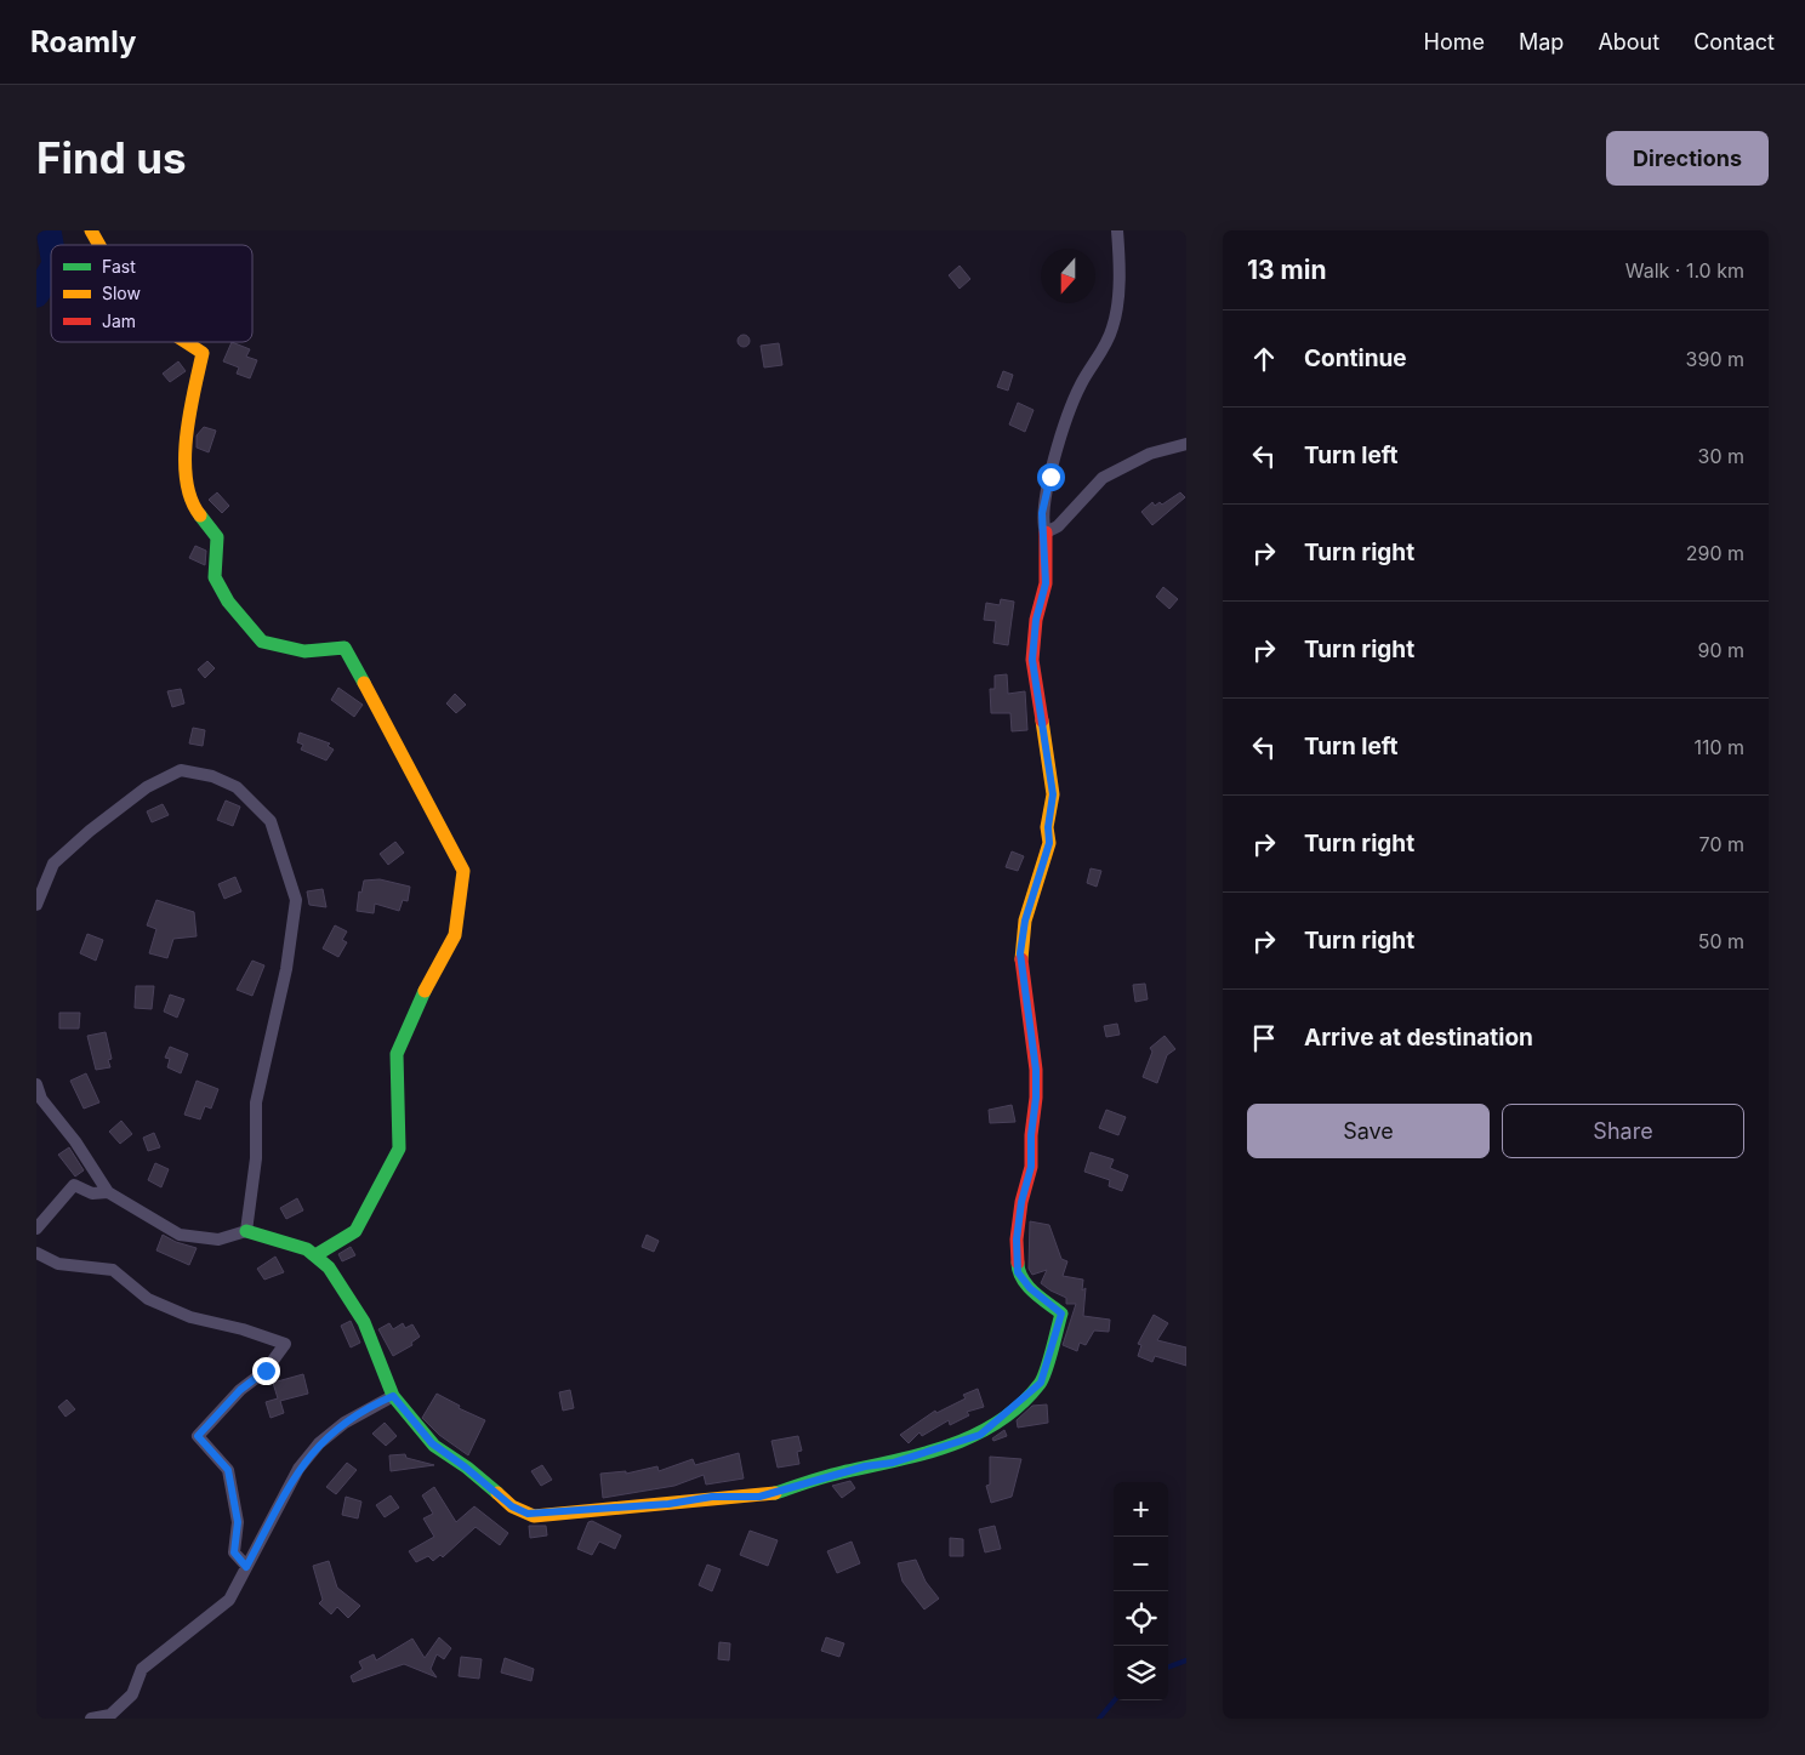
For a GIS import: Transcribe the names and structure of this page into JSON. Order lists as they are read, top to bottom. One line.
{"legend":["Fast","Slow","Jam"],"north":"bottom","page":{"header":"Roamly","nav":["Home","Map","About","Contact"],"buttons":["Directions",["Save","Share"]],"title":"Find us","heading":["13 min","Walk · 1.0 km"],"list":[["Continue","390 m"],["Turn left","30 m"],["Turn right","290 m"],["Turn right","90 m"],["Turn left","110 m"],["Turn right","70 m"],["Turn right","50 m"],"Arrive at destination"],"map_buttons":["+","−"]}}
